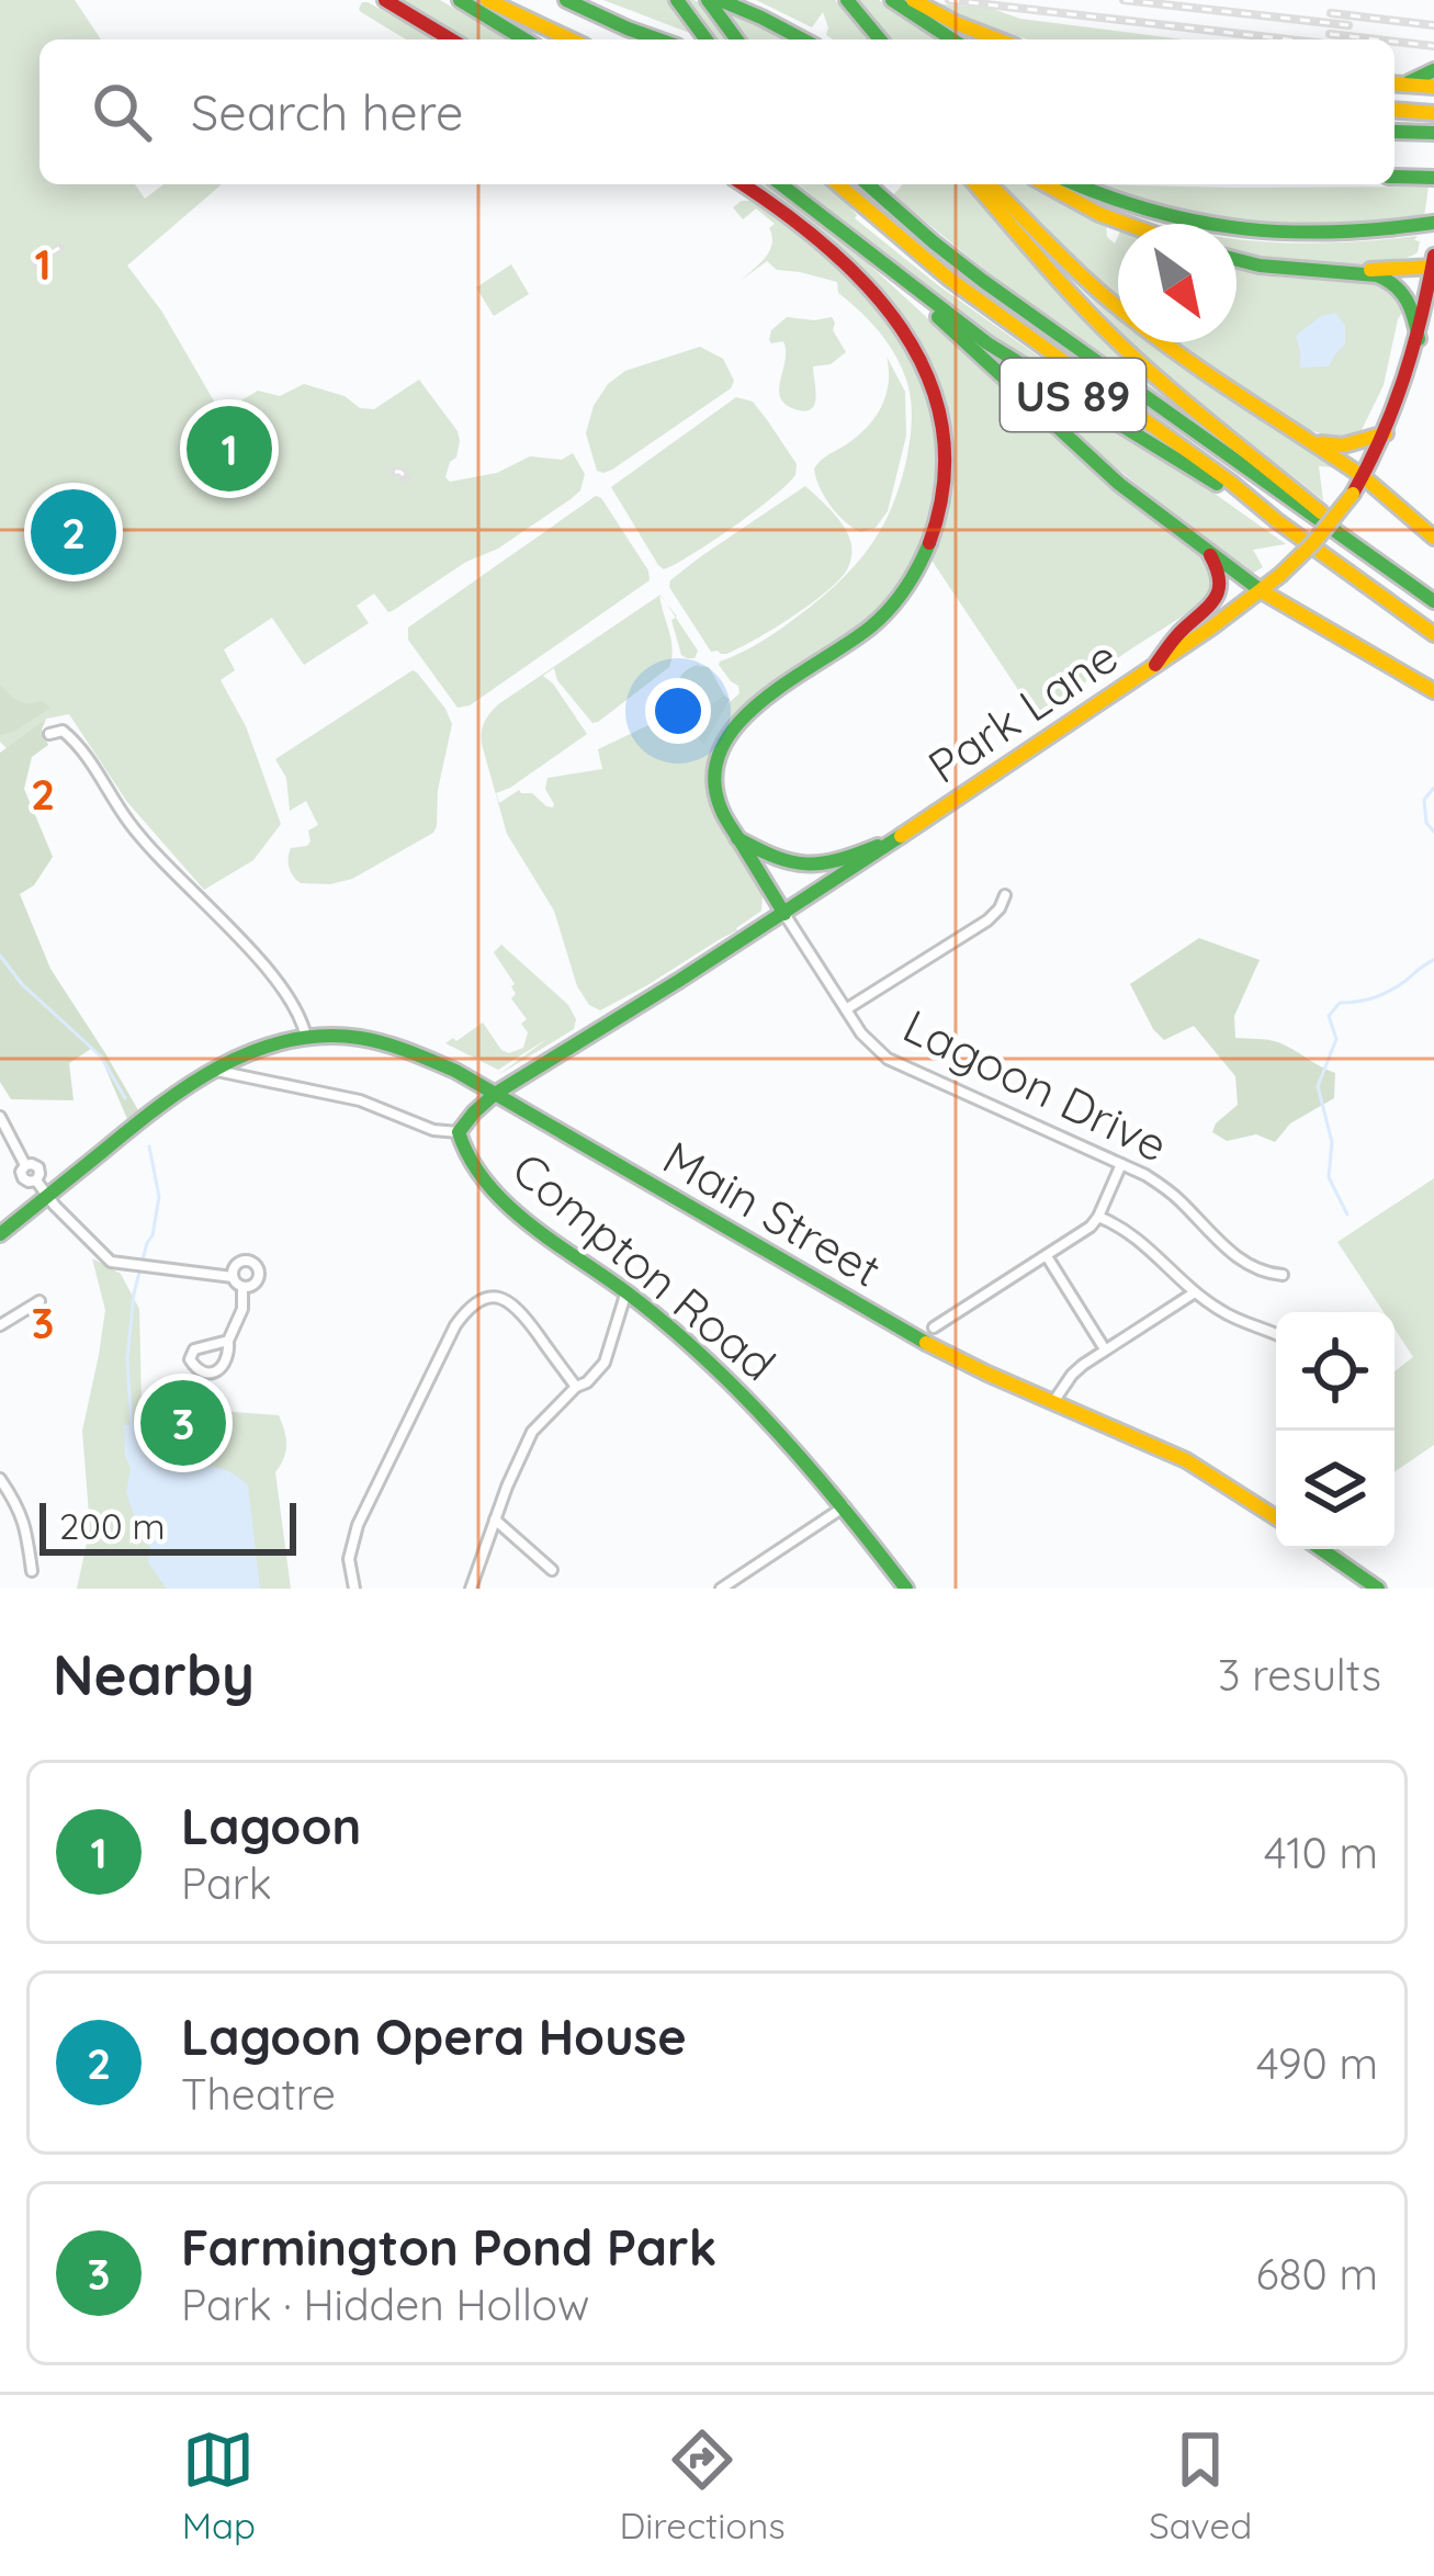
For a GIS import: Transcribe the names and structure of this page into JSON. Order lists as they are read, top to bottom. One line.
{"streets":{"main road":["US 89","Park Lane","Lagoon Drive","Main Street","Compton Road"]},"crossings":[["Park Lane","Lagoon Drive"],["Park Lane","Main Street"],["Park Lane","Compton Road"],["Main Street","Compton Road"]],"scale_bar":"200 m","north":"bottom right","page":{"search":"Search here","pins":["1","2","3"],"scale":"200 m","heading":["Nearby","3 results"],"list":[{"mark":"1","name":"Lagoon","note":"Park","value":"410 m"},{"mark":"2","name":"Lagoon Opera House","note":"Theatre","value":"490 m"},{"mark":"3","name":"Farmington Pond Park","note":"Park · Hidden Hollow","value":"680 m"}],"nav":["Map","Directions","Saved"]},"grid":{"rows":["1","2","3"]}}
